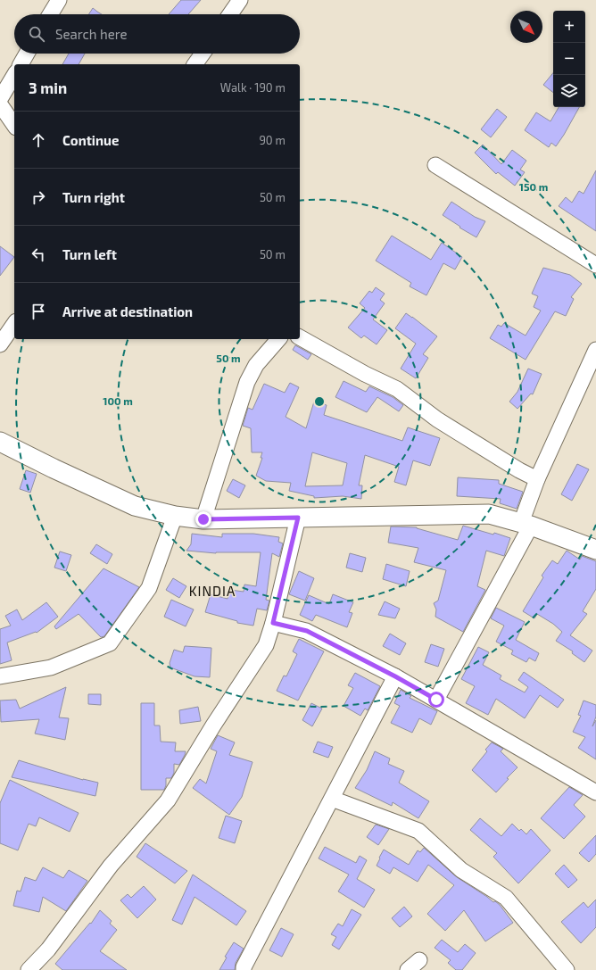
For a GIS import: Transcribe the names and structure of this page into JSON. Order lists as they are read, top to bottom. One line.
{"districts":["KINDIA"],"north":"bottom right","page":{"map_buttons":["+","−"],"search":"Search here","heading":["3 min","Walk · 190 m"],"list":[["Continue","90 m"],["Turn right","50 m"],["Turn left","50 m"],"Arrive at destination"]},"rings":["150 m","50 m","100 m"]}
